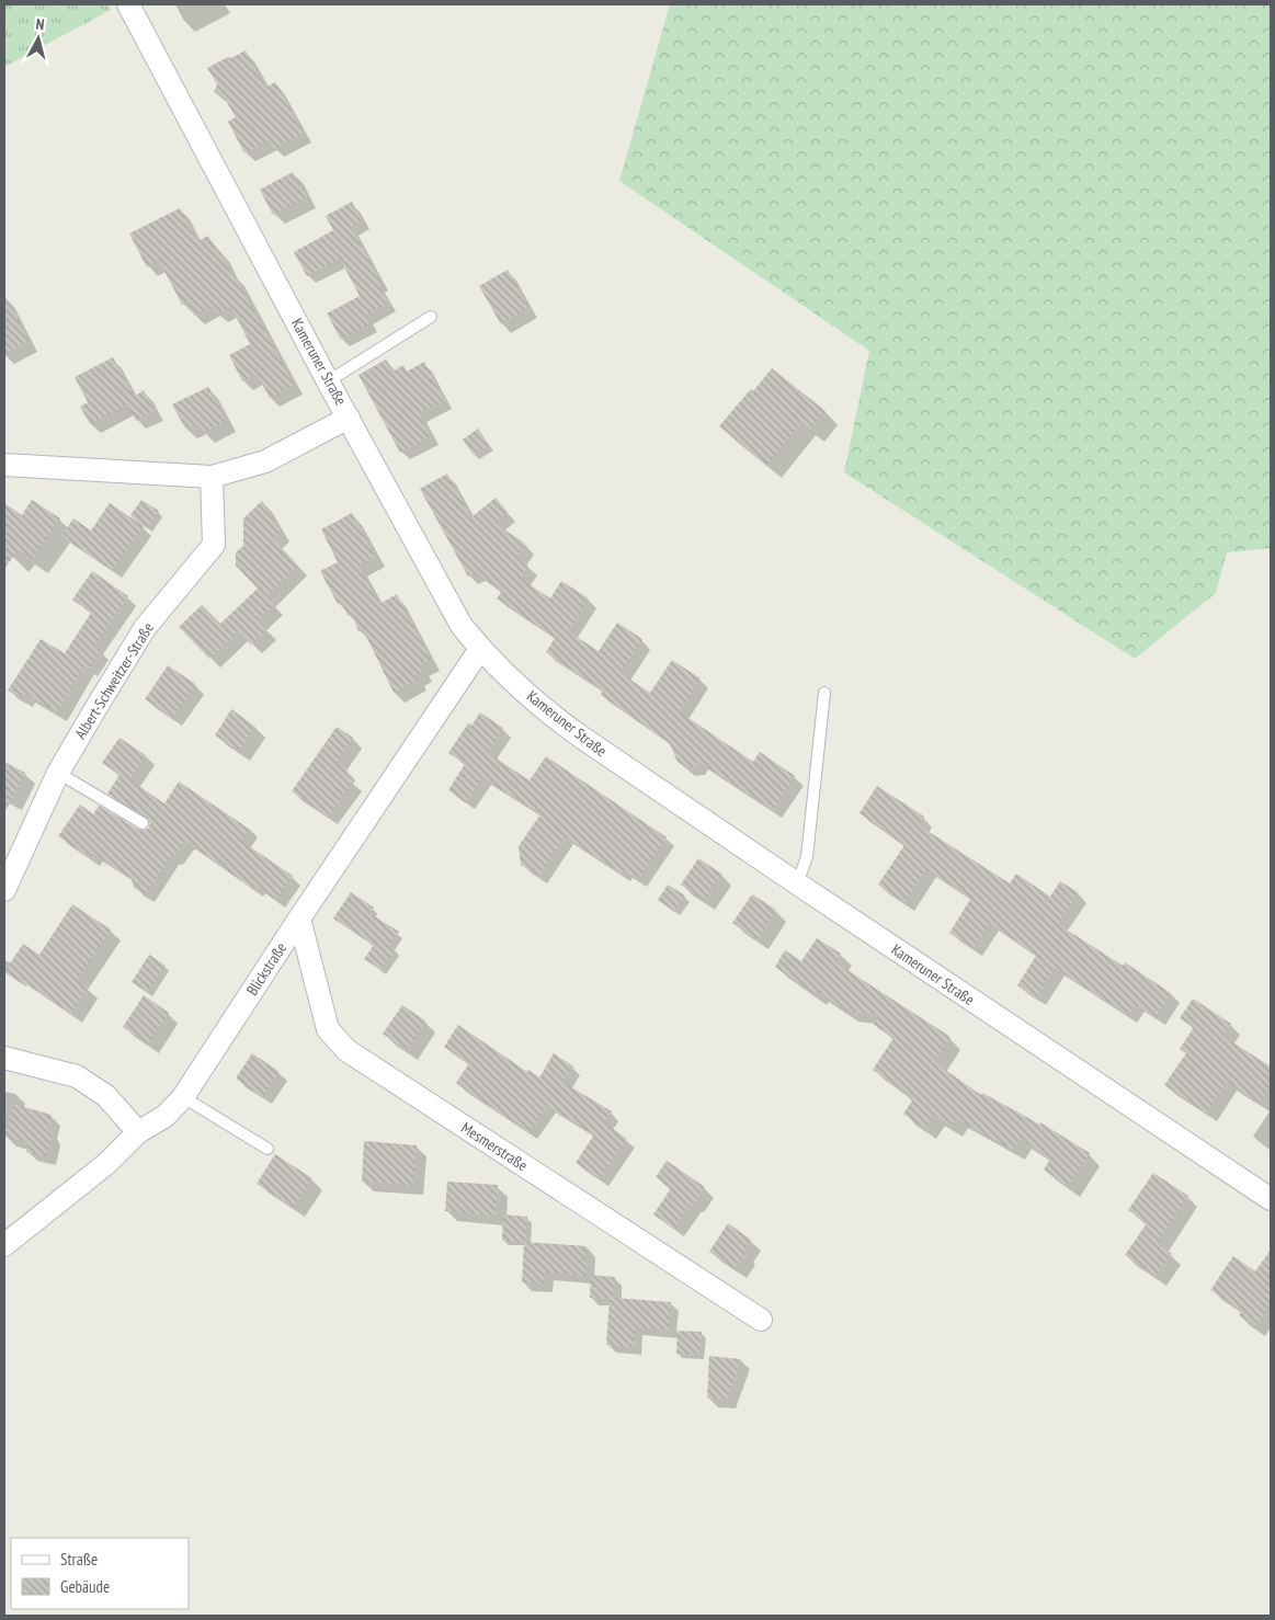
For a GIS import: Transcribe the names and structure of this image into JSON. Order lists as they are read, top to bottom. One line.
{"streets":{"street":["Kameruner Straße","Albert-Schweitzer-Straße","Blickstraße","Mesmerstraße"]},"crossings":[["Kameruner Straße","Blickstraße"],["Blickstraße","Mesmerstraße"]],"legend":["Straße","Gebäude"],"north":"top"}
